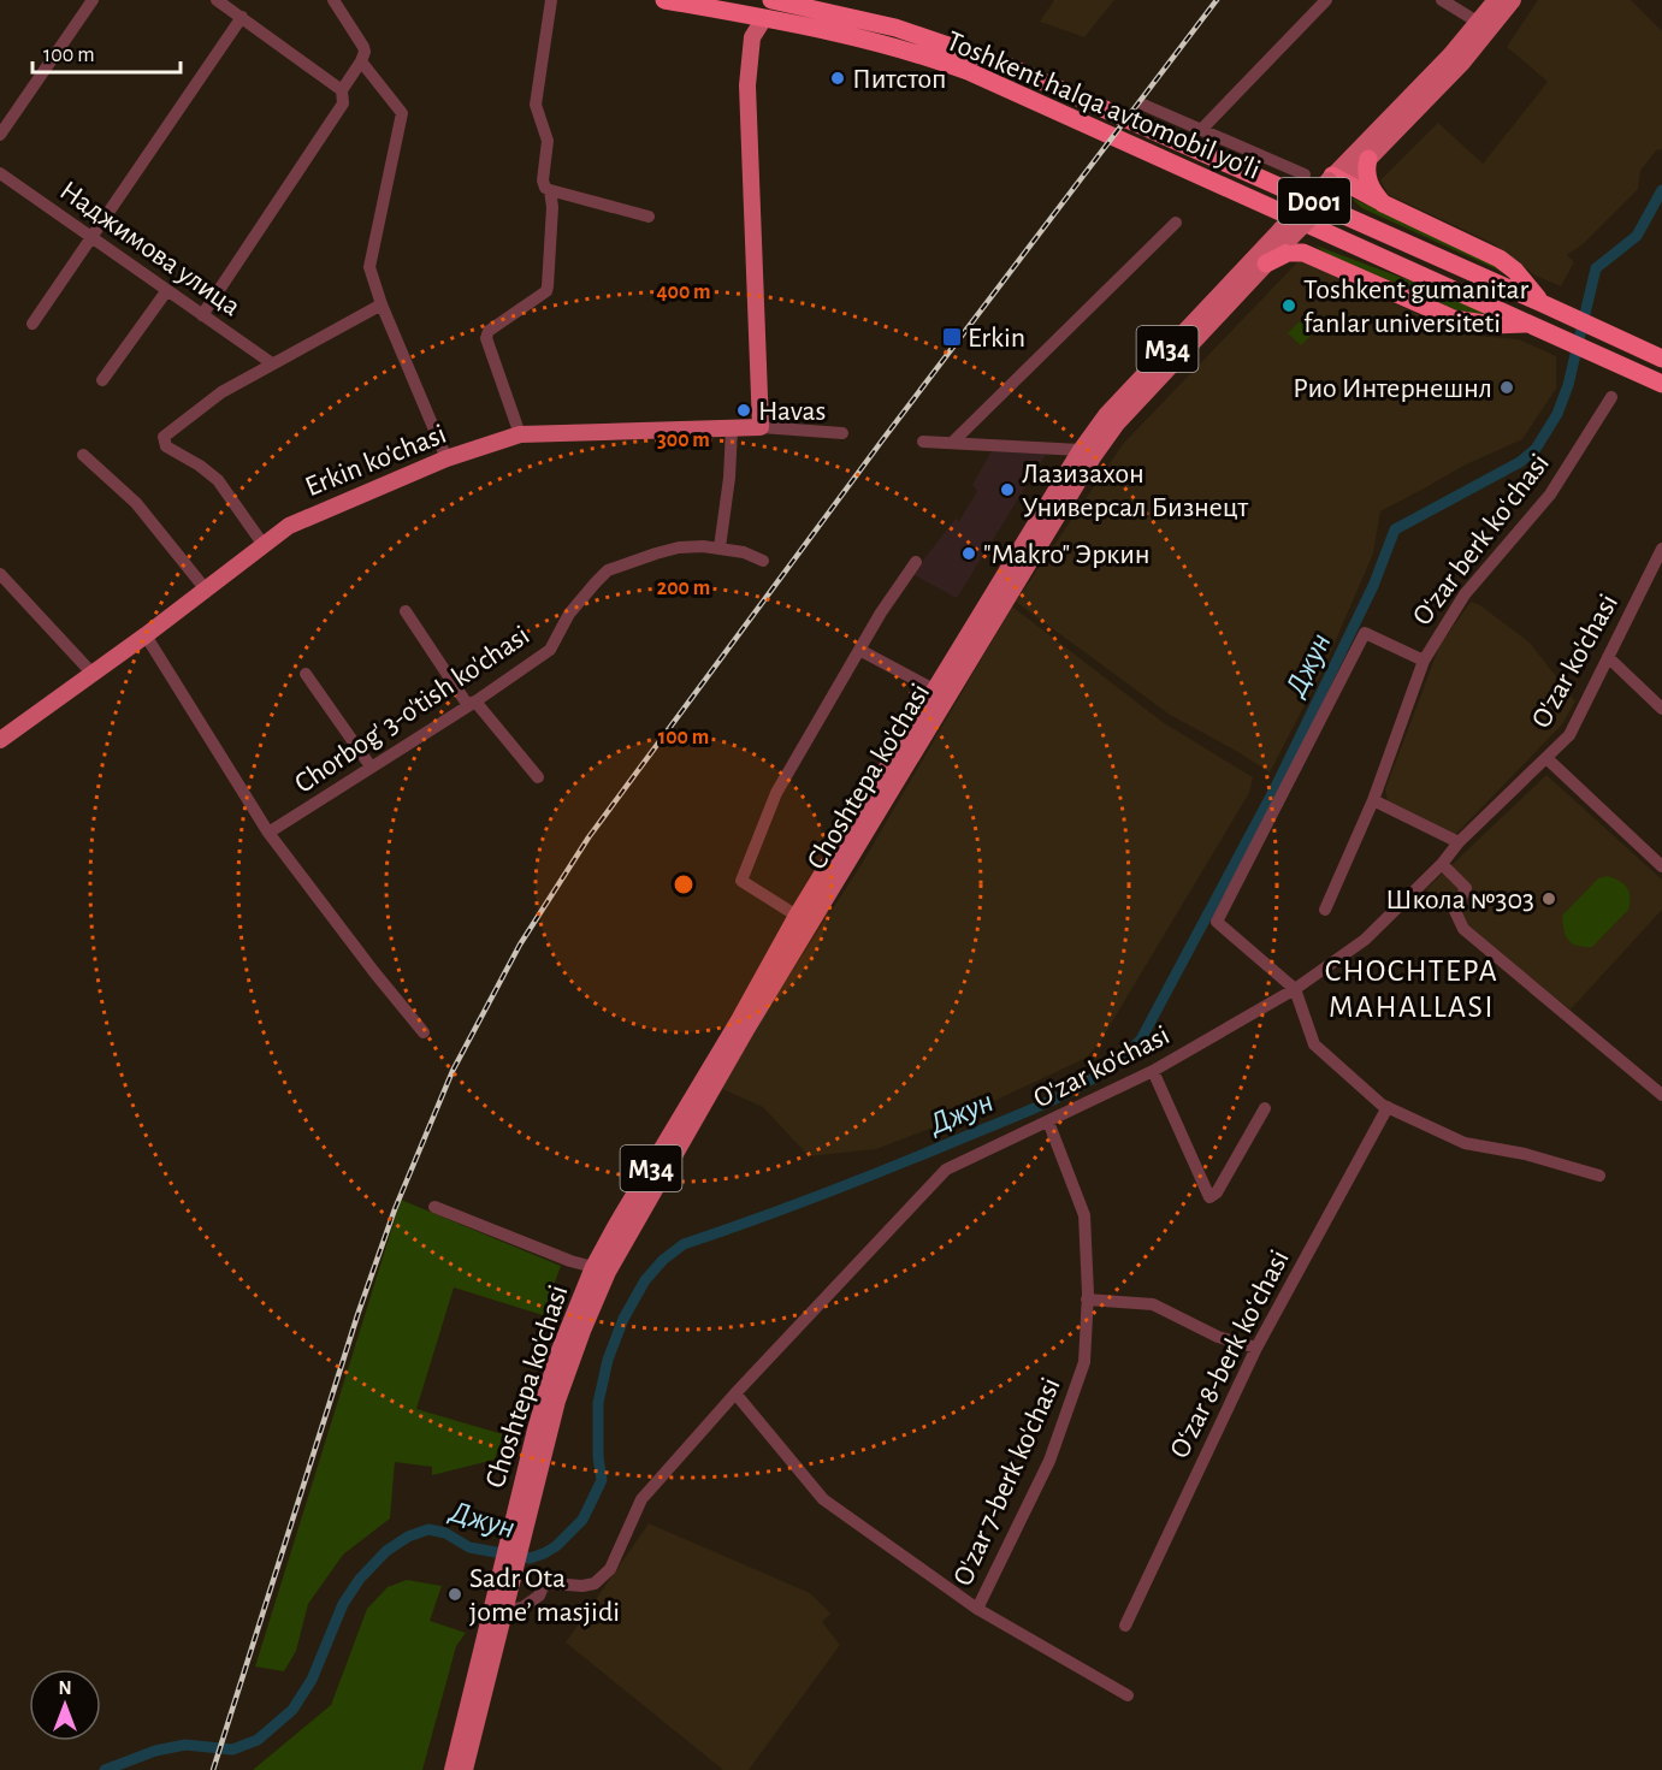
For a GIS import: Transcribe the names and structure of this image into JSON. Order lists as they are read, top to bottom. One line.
{"streets":{"highway":["Toshkent halqa avtomobil yo'li","D001"],"main road":["M34","Erkin ko'chasi","Choshtepa ko'chasi"],"street":["Наджимова улица","Oʻzar berk koʻchasi","O'zar ko'chasi","Chorbog' 3-o'tish ko'chasi","Oʻzar 8-berk koʻchasi","O'zar 7-berk ko'chasi"]},"crossings":[["M34","Choshtepa ko'chasi"],["Oʻzar berk koʻchasi","O'zar ko'chasi"],["O'zar ko'chasi","Choshtepa ko'chasi"],["O'zar ko'chasi","O'zar 7-berk ko'chasi"]],"districts":["CHOCHTEPA MAHALLASI"],"water":["Джун"],"places":{"other":["Питстоп","Toshkent gumanitar fanlar universiteti","Рио Интернешнл","Havas","Лазизахон Универсал Бизнецт","\"Makro\" Эркин","Школа №303","Sadr Ota jome’ masjidi"],"transit":["Erkin"]},"scale_bar":"100 m","north":"top","rings":["400 m","300 m","200 m","100 m"]}
